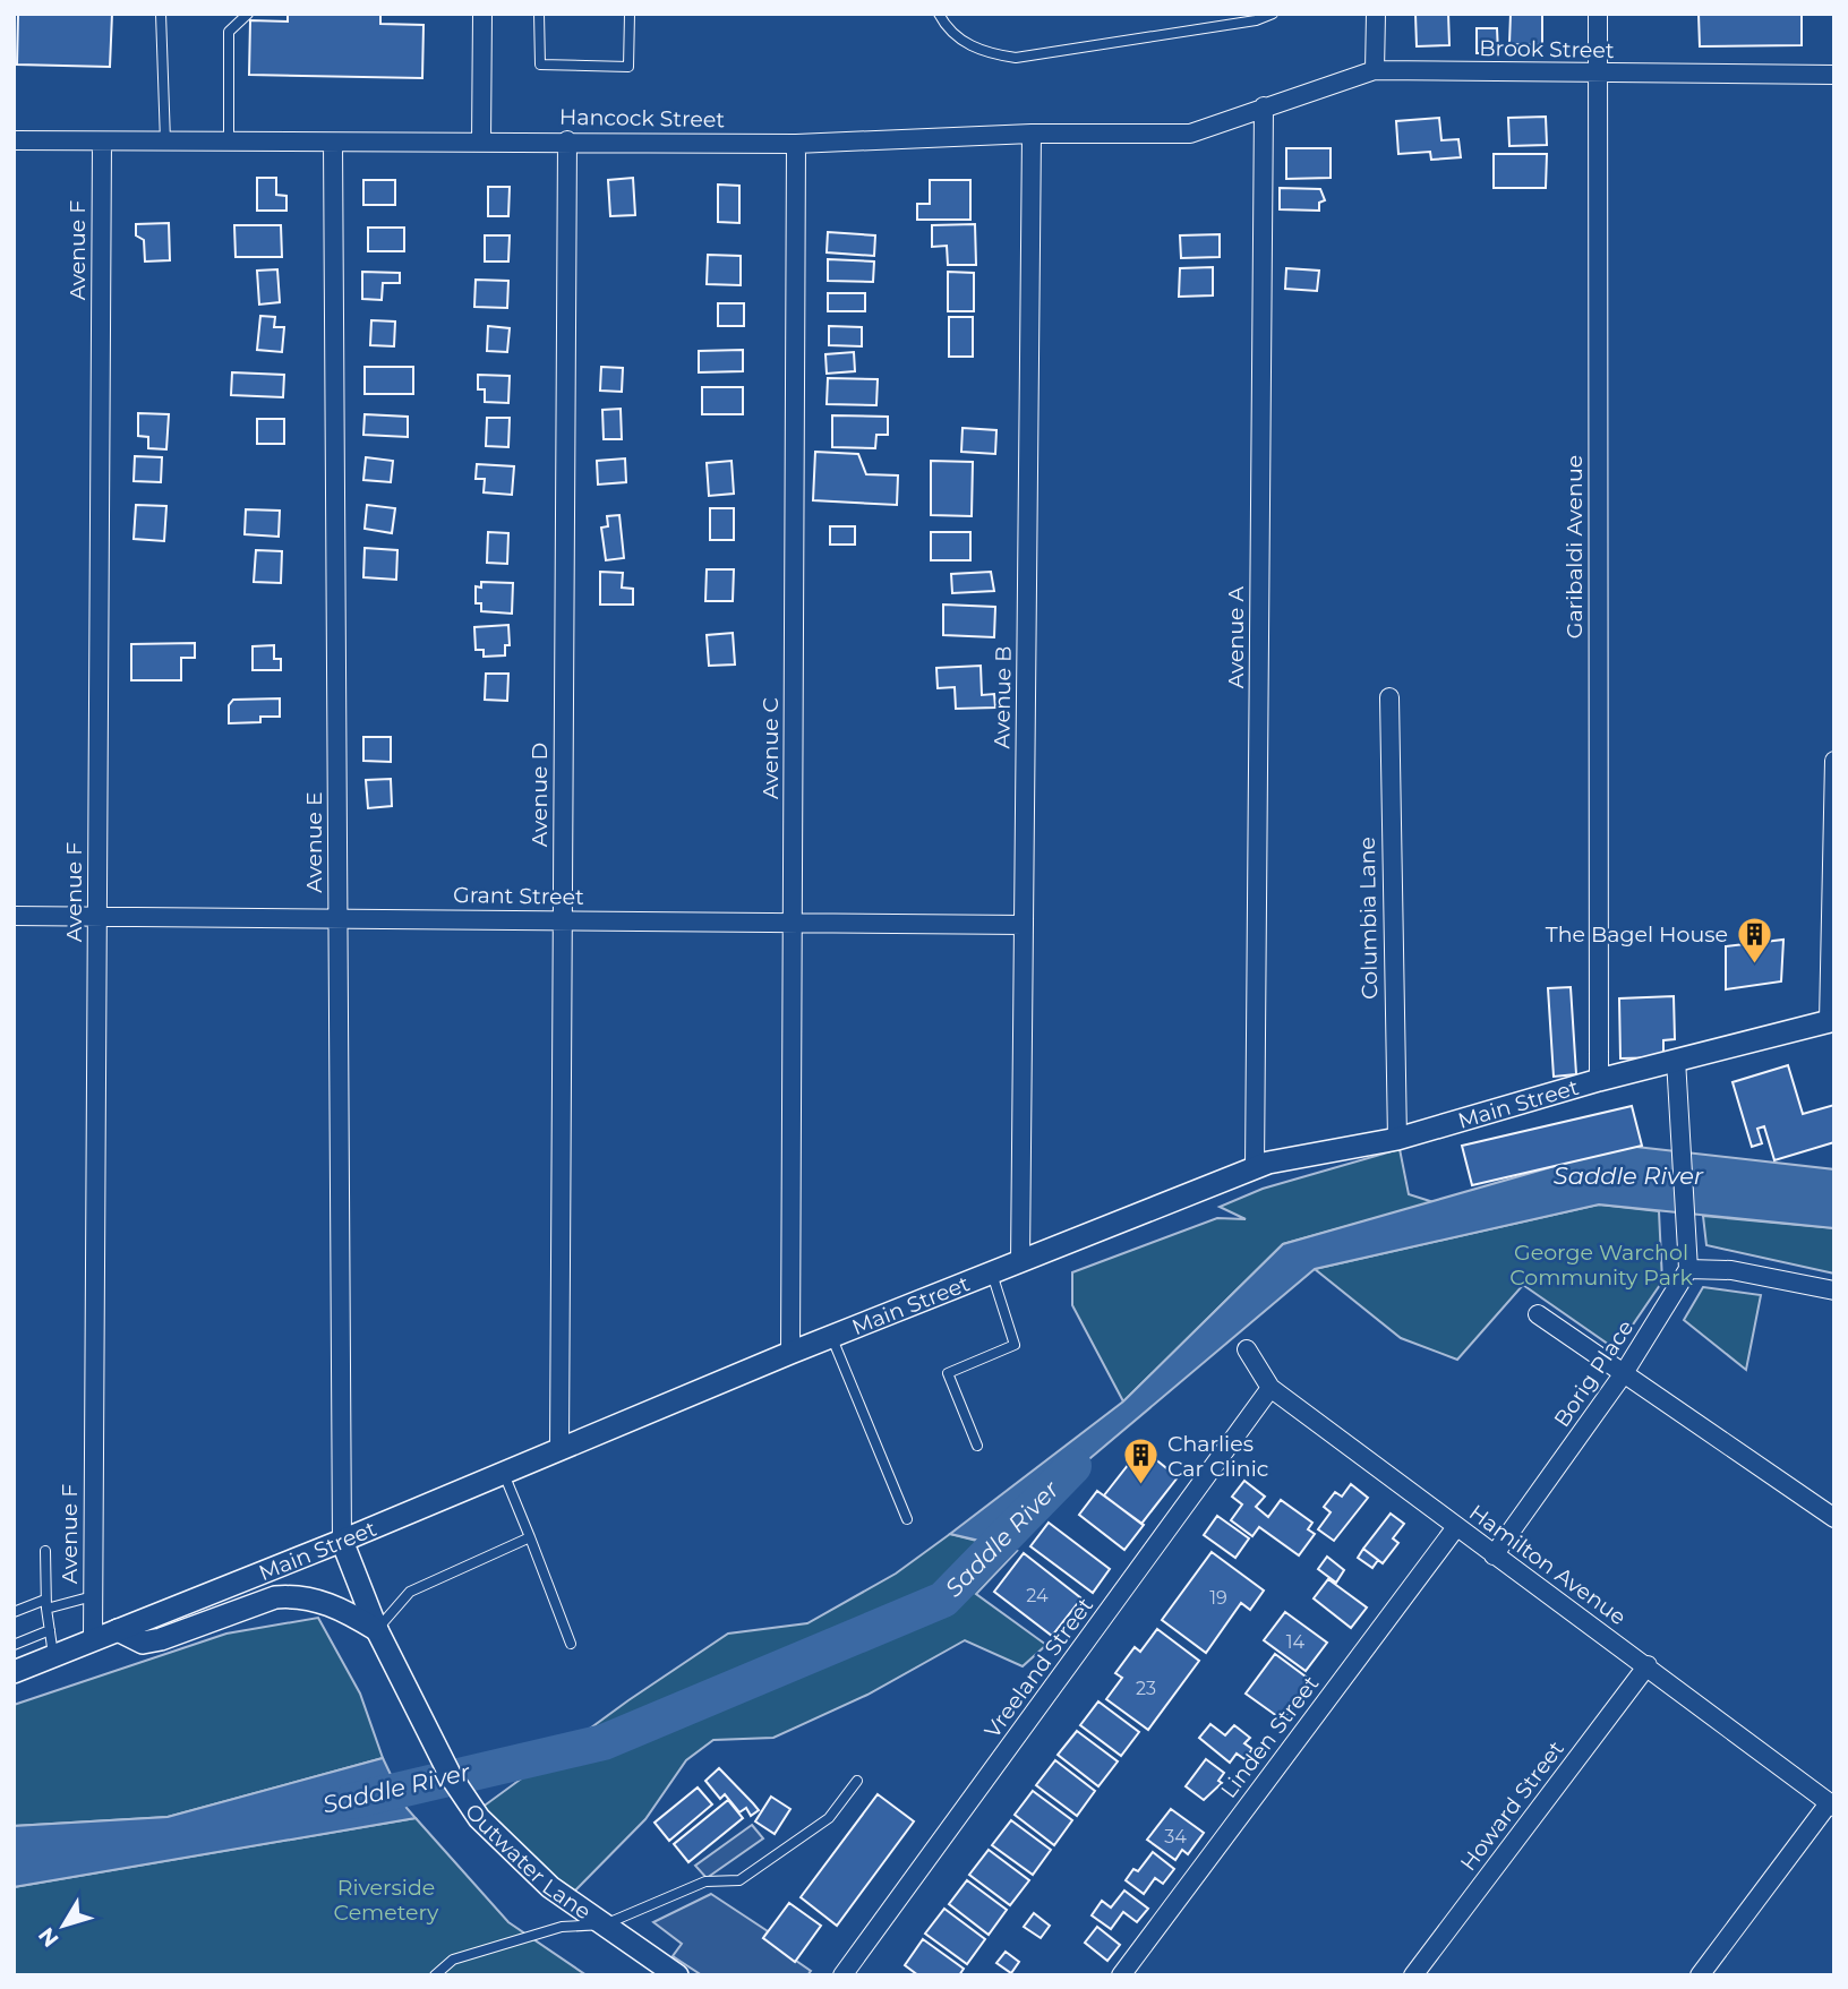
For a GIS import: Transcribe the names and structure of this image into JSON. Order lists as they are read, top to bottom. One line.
{"streets":{"street":["Brook Street","Hancock Street","Avenue F","Garibaldi Avenue","Avenue A","Avenue B","Avenue C","Avenue D","Avenue E","Grant Street","Columbia Lane","Main Street","Borig Place","Hamilton Avenue","Vreeland Street","Linden Street","Howard Street","Outwater Lane"]},"crossings":[["Brook Street","Hancock Street"],["Brook Street","Garibaldi Avenue"],["Brook Street","Avenue A"],["Hancock Street","Avenue F"],["Hancock Street","Avenue A"],["Hancock Street","Avenue B"],["Hancock Street","Avenue C"],["Hancock Street","Avenue D"],["Hancock Street","Avenue E"],["Avenue F","Grant Street"],["Avenue F","Main Street"],["Garibaldi Avenue","Main Street"],["Avenue A","Main Street"],["Avenue B","Grant Street"],["Avenue B","Main Street"],["Avenue C","Grant Street"],["Avenue C","Main Street"],["Avenue D","Grant Street"],["Avenue D","Main Street"],["Avenue E","Grant Street"],["Avenue E","Main Street"],["Avenue E","Outwater Lane"],["Columbia Lane","Main Street"],["Main Street","Outwater Lane"],["Borig Place","Hamilton Avenue"],["Hamilton Avenue","Vreeland Street"],["Hamilton Avenue","Linden Street"],["Hamilton Avenue","Howard Street"]],"water":["Saddle River"],"parks":["George Warchol Community Park","Riverside Cemetery"],"places":{"building":["The Bagel House","Charlies Car Clinic"]},"house_numbers":["24","19","14","23","34"],"north":"bottom left"}
